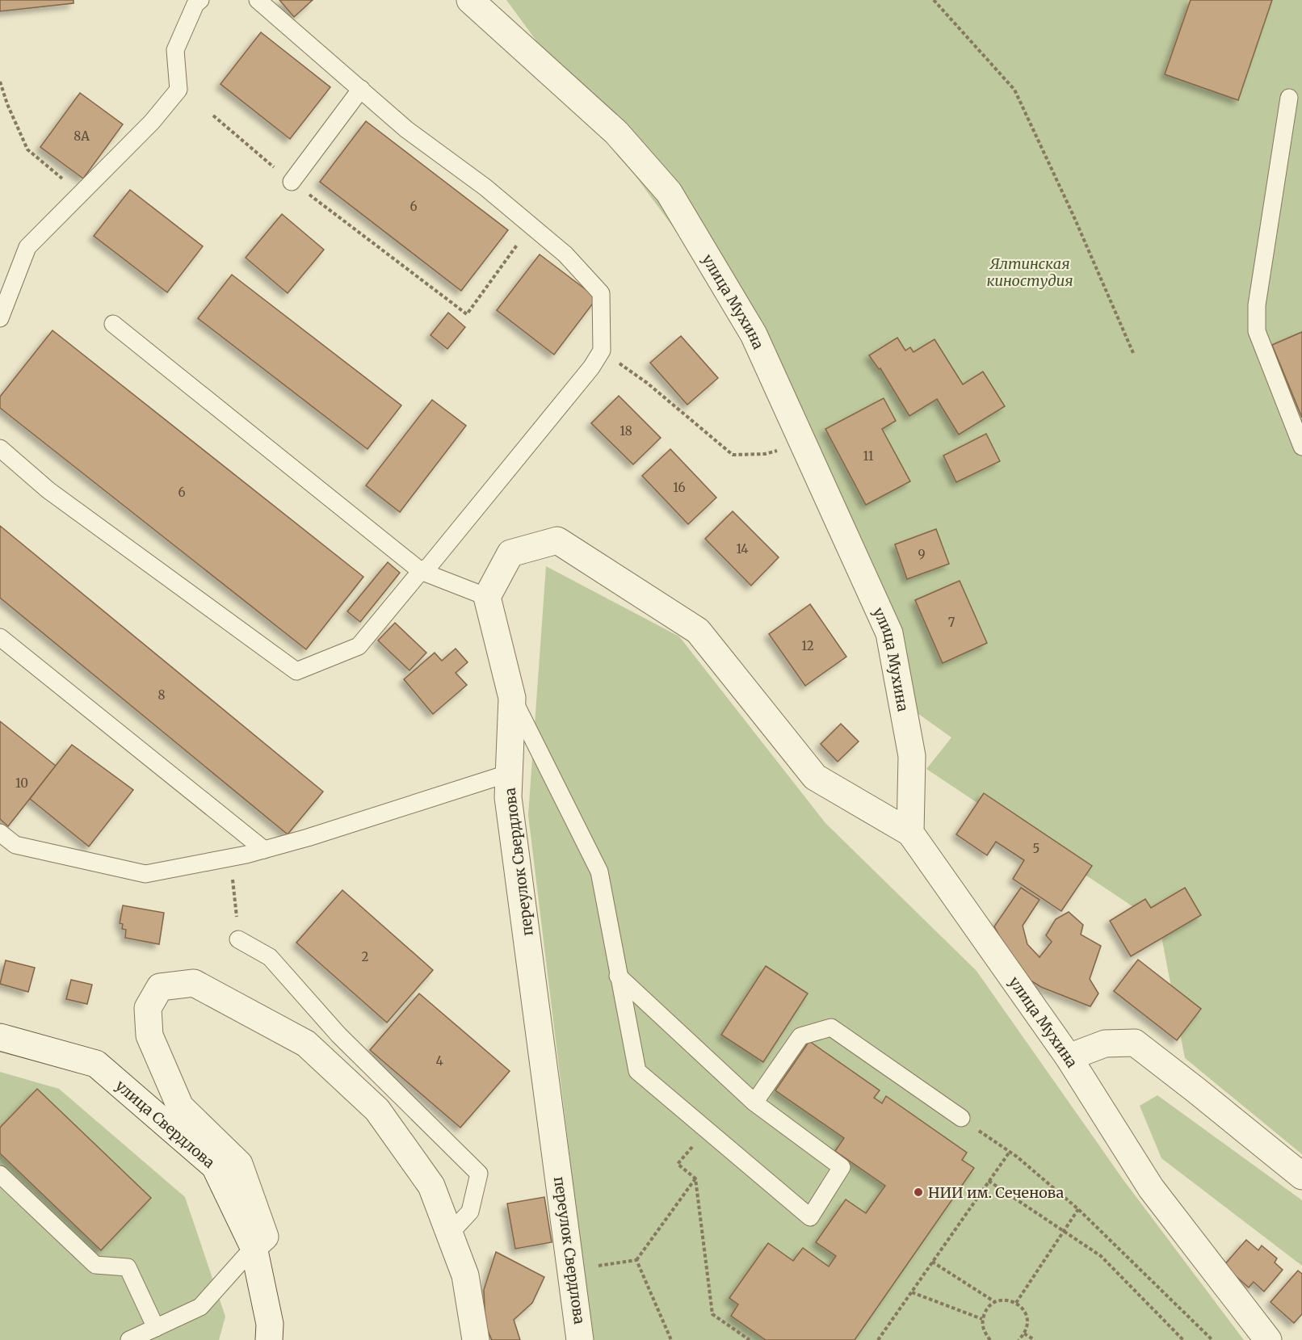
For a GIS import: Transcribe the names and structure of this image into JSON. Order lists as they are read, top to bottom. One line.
{"streets":{"street":["улица Мухина","переулок Свердлова","улица Свердлова"]},"parks":["Ялтинская киностудия"],"places":["НИИ им. Сеченова"],"house_numbers":["8А","6","18","11","16","6","14","9","7","12","8","10","5","2","4"]}
